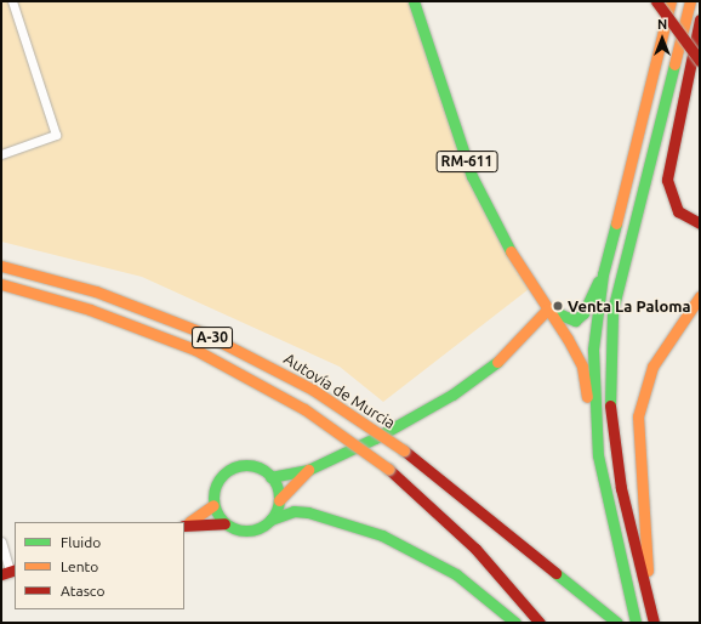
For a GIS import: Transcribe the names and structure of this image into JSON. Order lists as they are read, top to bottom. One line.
{"streets":{"main road":["RM-611","A-30","Autovía de Murcia"]},"places":["Venta La Paloma"],"legend":["Fluido","Lento","Atasco"],"north":"top"}
